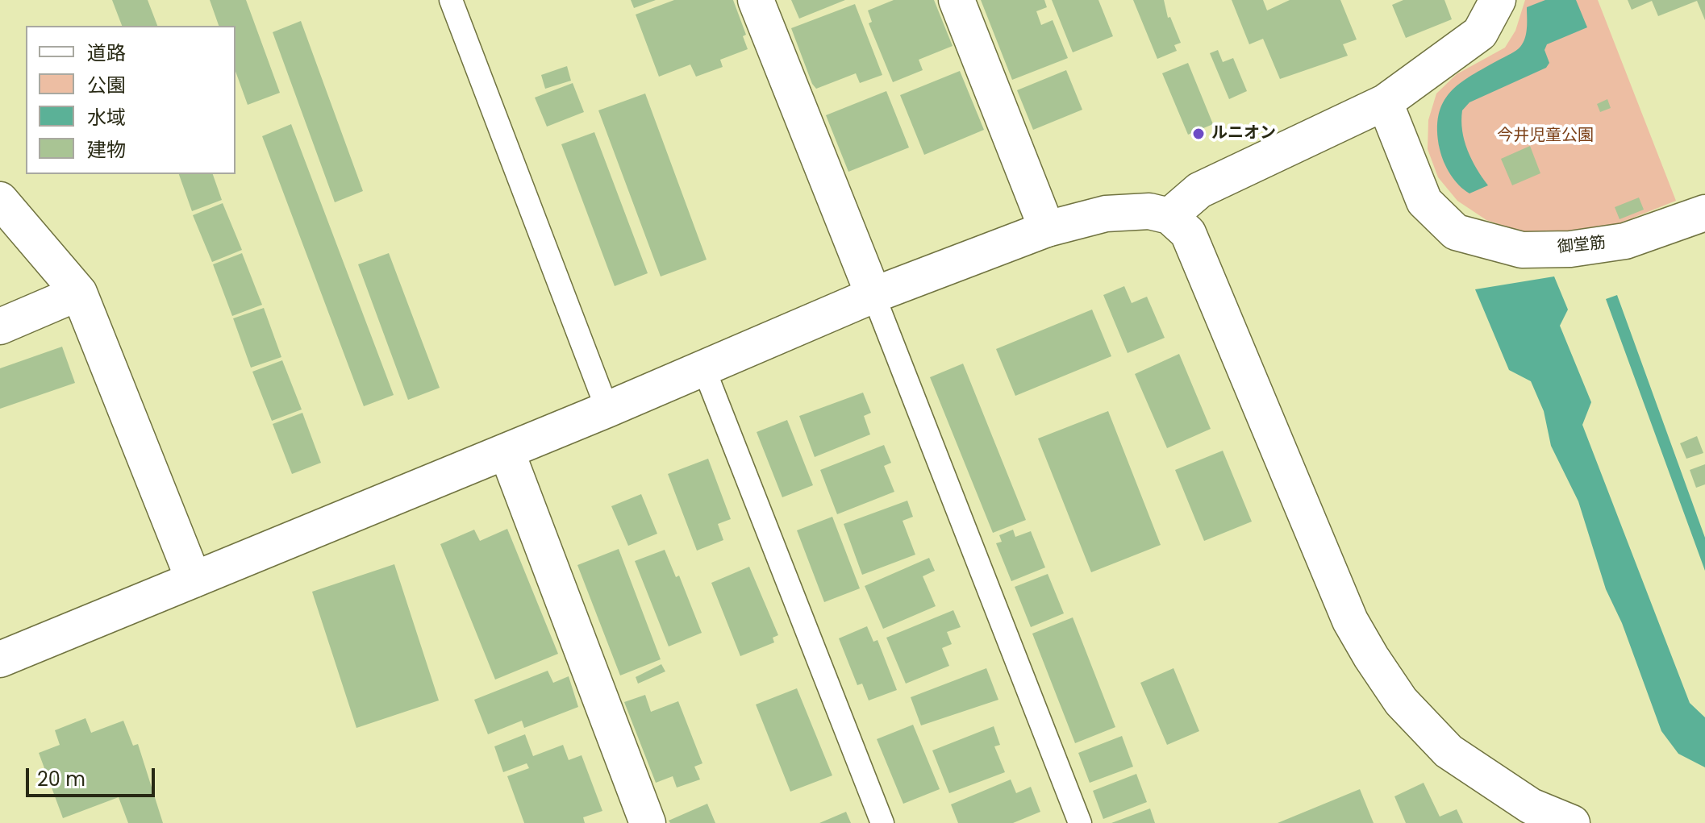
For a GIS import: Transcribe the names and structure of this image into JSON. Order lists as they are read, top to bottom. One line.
{"streets":{"street":["御堂筋"]},"parks":["今井児童公園"],"places":["ルニオン"],"legend":["道路","公園","水域","建物"],"scale_bar":"20 m"}
